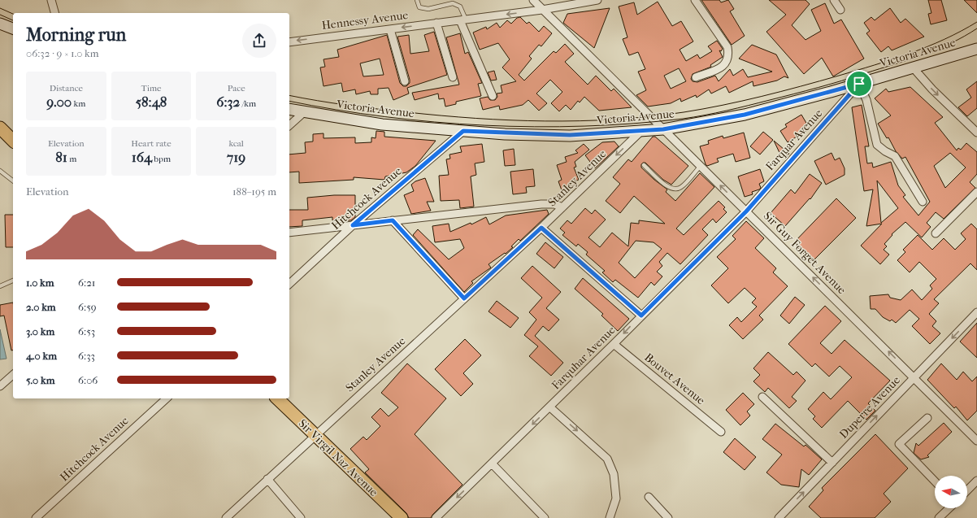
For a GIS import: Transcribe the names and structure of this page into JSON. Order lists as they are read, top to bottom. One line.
{"streets":{"main road":["Victoria Avenue","Sir Virgil Naz Avenue"],"street":["Hennessy Avenue","Farquar Avenue","Stanley Avenue","Hitchcock Avenue","Sir Guy Forget Avenue","Farquhar Avenue","Bouvet Avenue","Duperre Avenue"]},"crossings":[["Hennessy Avenue","Sir Guy Forget Avenue"],["Victoria Avenue","Farquar Avenue"],["Victoria Avenue","Stanley Avenue"],["Victoria Avenue","Hitchcock Avenue"],["Victoria Avenue","Sir Guy Forget Avenue"],["Farquar Avenue","Sir Guy Forget Avenue"],["Farquar Avenue","Farquhar Avenue"],["Stanley Avenue","Sir Virgil Naz Avenue"],["Sir Guy Forget Avenue","Farquhar Avenue"],["Sir Guy Forget Avenue","Duperre Avenue"],["Farquhar Avenue","Bouvet Avenue"]],"one_way":["Hennessy Avenue","Sir Guy Forget Avenue","Farquhar Avenue"],"north":"left","page":{"heading":["Morning run","06:32 · 9 × 1.0 km"],"stats":[["Distance","9.00 km"],["Time","58:48"],["Pace","6:32 /km"],["Elevation","81 m"],["Heart rate","164 bpm"],["kcal","719"]],"chart":["Elevation","188–195 m"],"list":[{"name":"1.0 km","note":"6:21"},{"name":"2.0 km","note":"6:59"},{"name":"3.0 km","note":"6:53"},{"name":"4.0 km","note":"6:33"},{"name":"5.0 km","note":"6:06"}]}}
